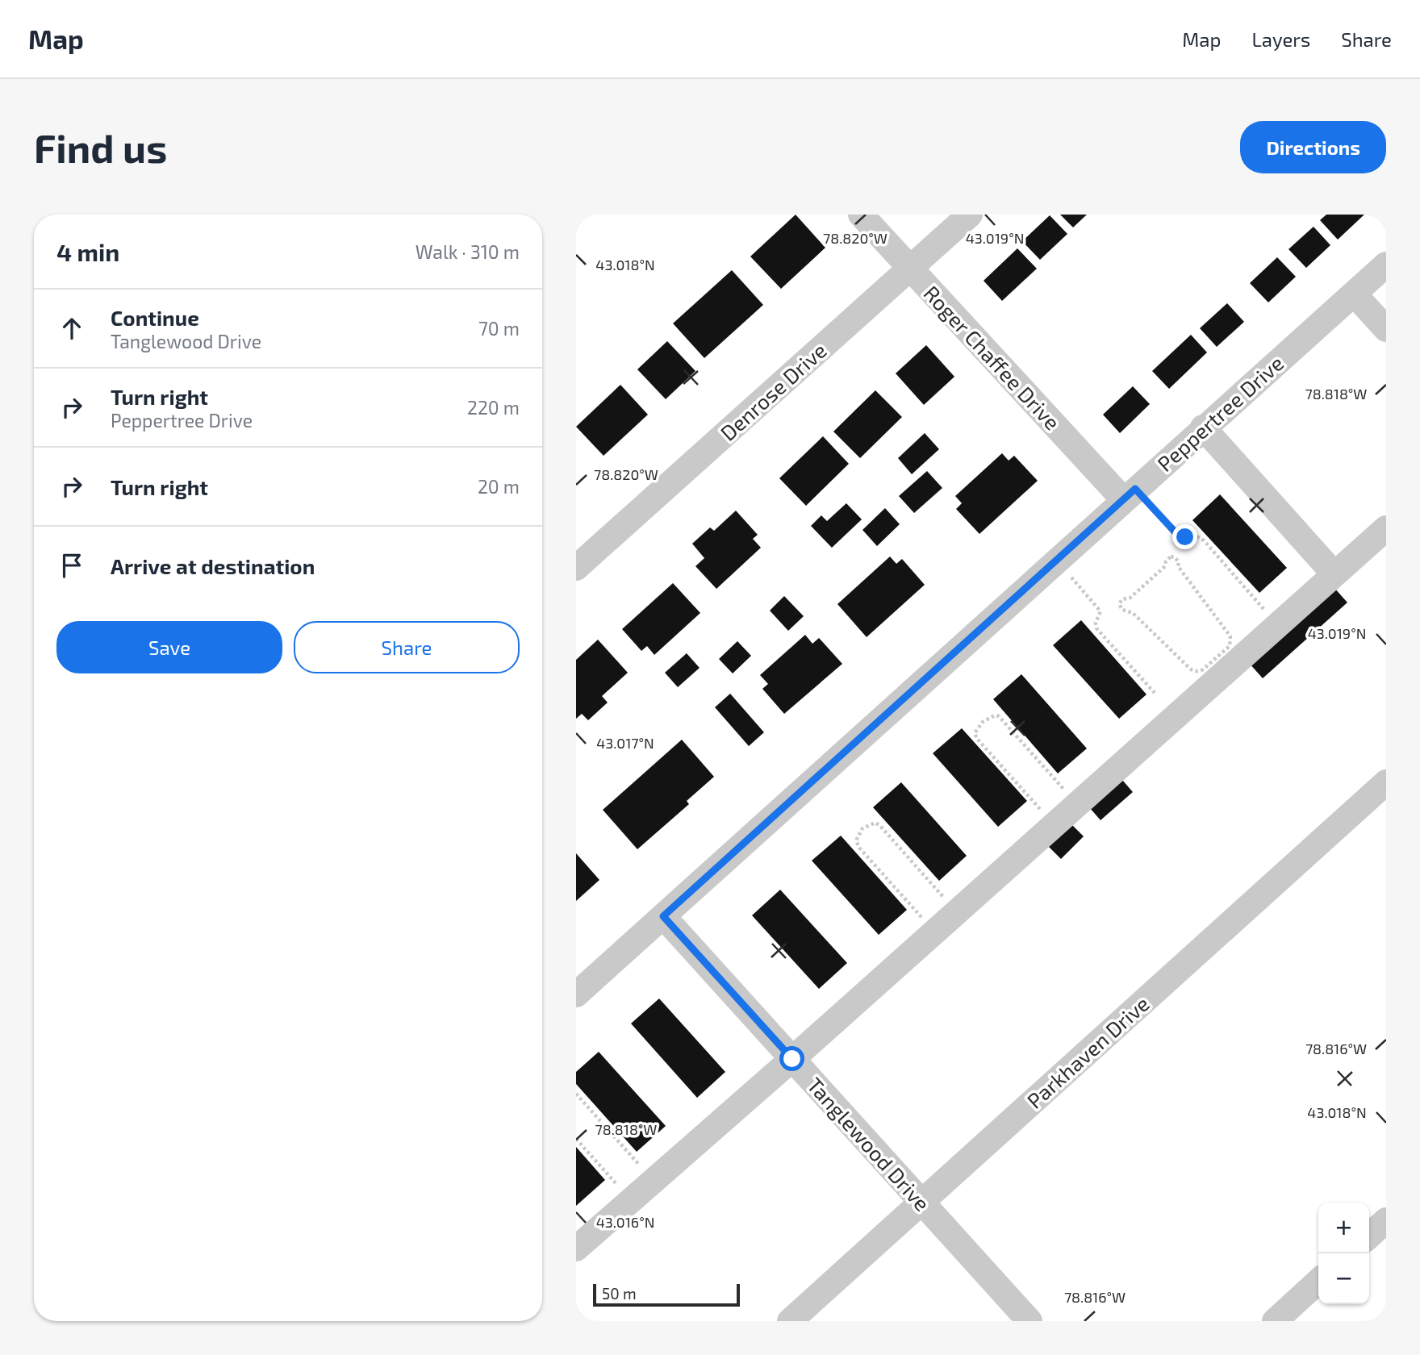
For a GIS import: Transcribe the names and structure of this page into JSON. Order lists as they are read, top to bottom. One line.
{"streets":{"street":["Roger Chaffee Drive","Denrose Drive","Peppertree Drive","Parkhaven Drive","Tanglewood Drive"]},"crossings":[["Roger Chaffee Drive","Denrose Drive"],["Roger Chaffee Drive","Peppertree Drive"],["Peppertree Drive","Tanglewood Drive"],["Parkhaven Drive","Tanglewood Drive"]],"scale_bar":"50 m","page":{"header":"Map","nav":["Map","Layers","Share"],"buttons":["Directions",["Save","Share"]],"title":"Find us","heading":["4 min","Walk · 310 m"],"list":[["Continue","Tanglewood Drive","70 m"],["Turn right","Peppertree Drive","220 m"],["Turn right","20 m"],"Arrive at destination"],"map_buttons":["+","−"],"scale":"50 m"},"coordinates":["78.820°W","43.019°N","43.018°N","78.818°W","43.017°N","78.816°W","43.016°N"]}
